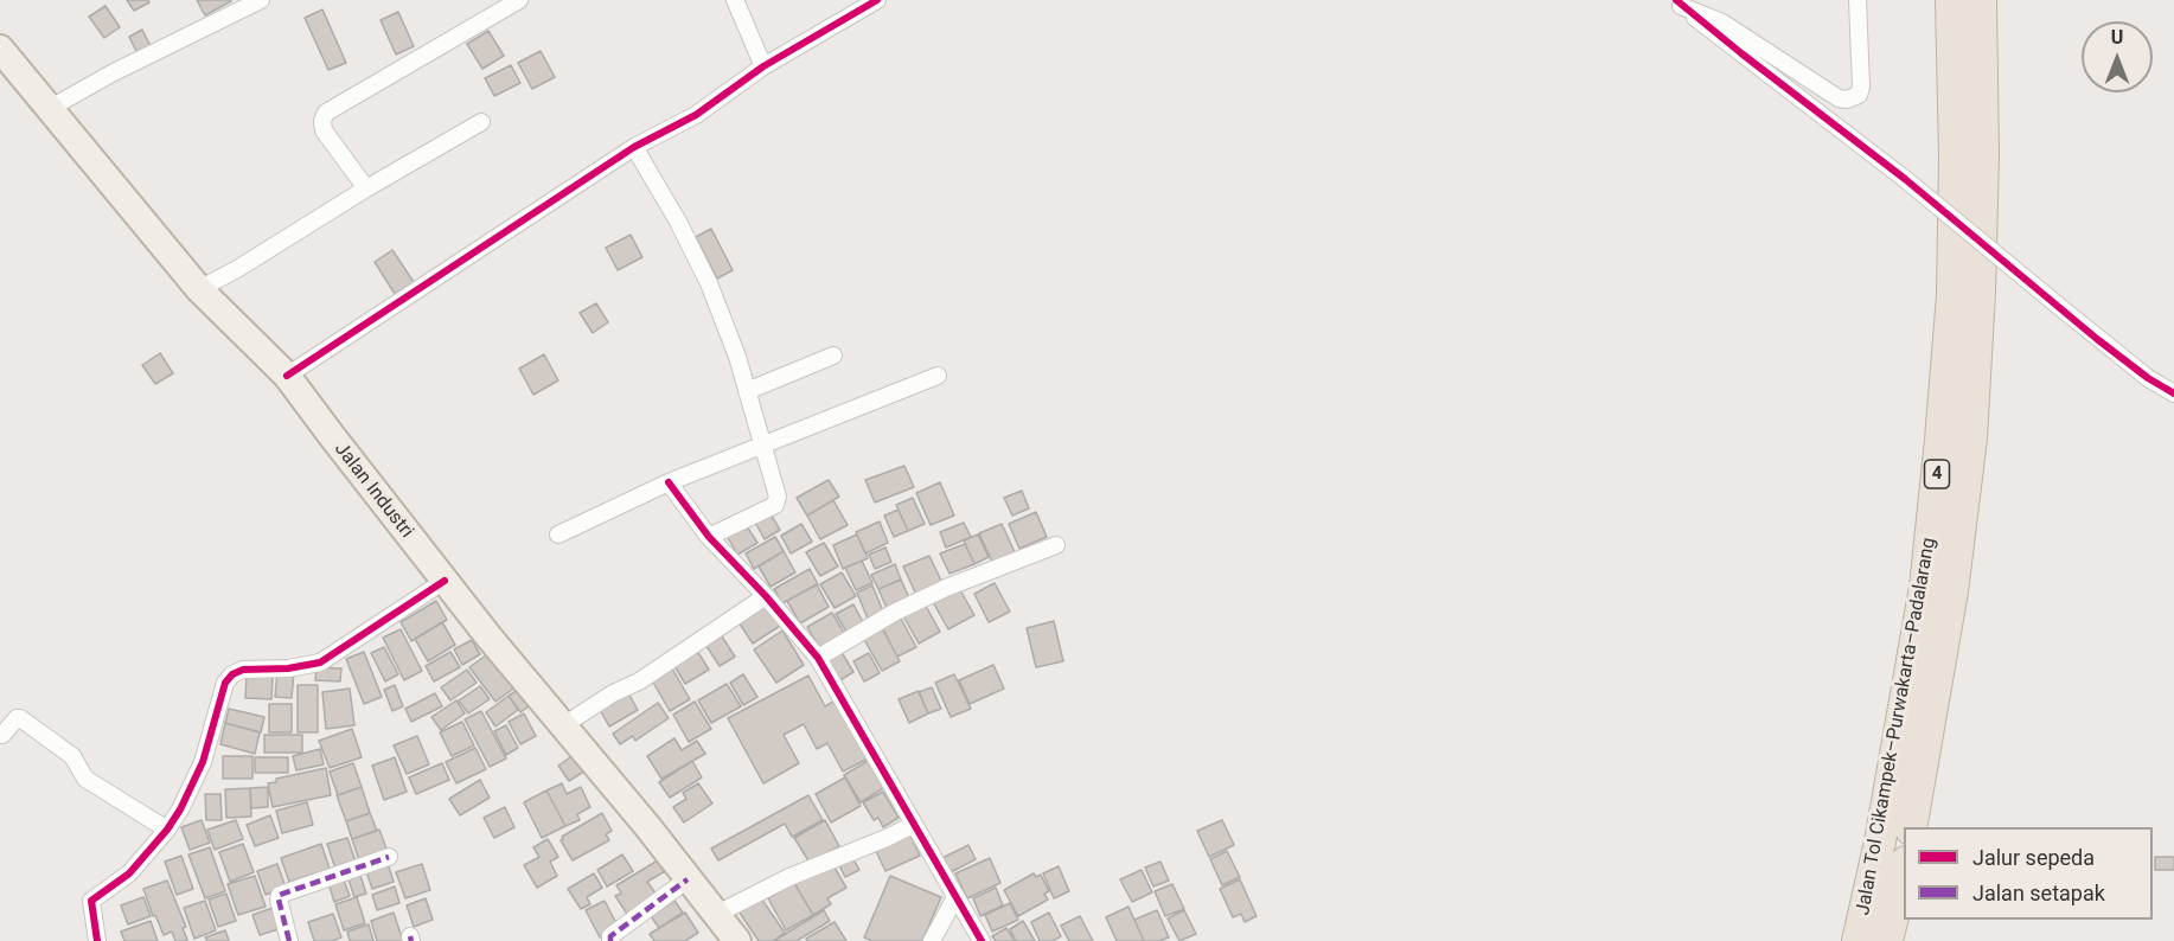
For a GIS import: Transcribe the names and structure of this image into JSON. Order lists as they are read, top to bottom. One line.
{"streets":{"highway":["4","Jalan Tol Cikampek–Purwakarta–Padalarang"],"main road":["Jalan Industri"]},"legend":["Jalur sepeda","Jalan setapak"],"north":"top"}
